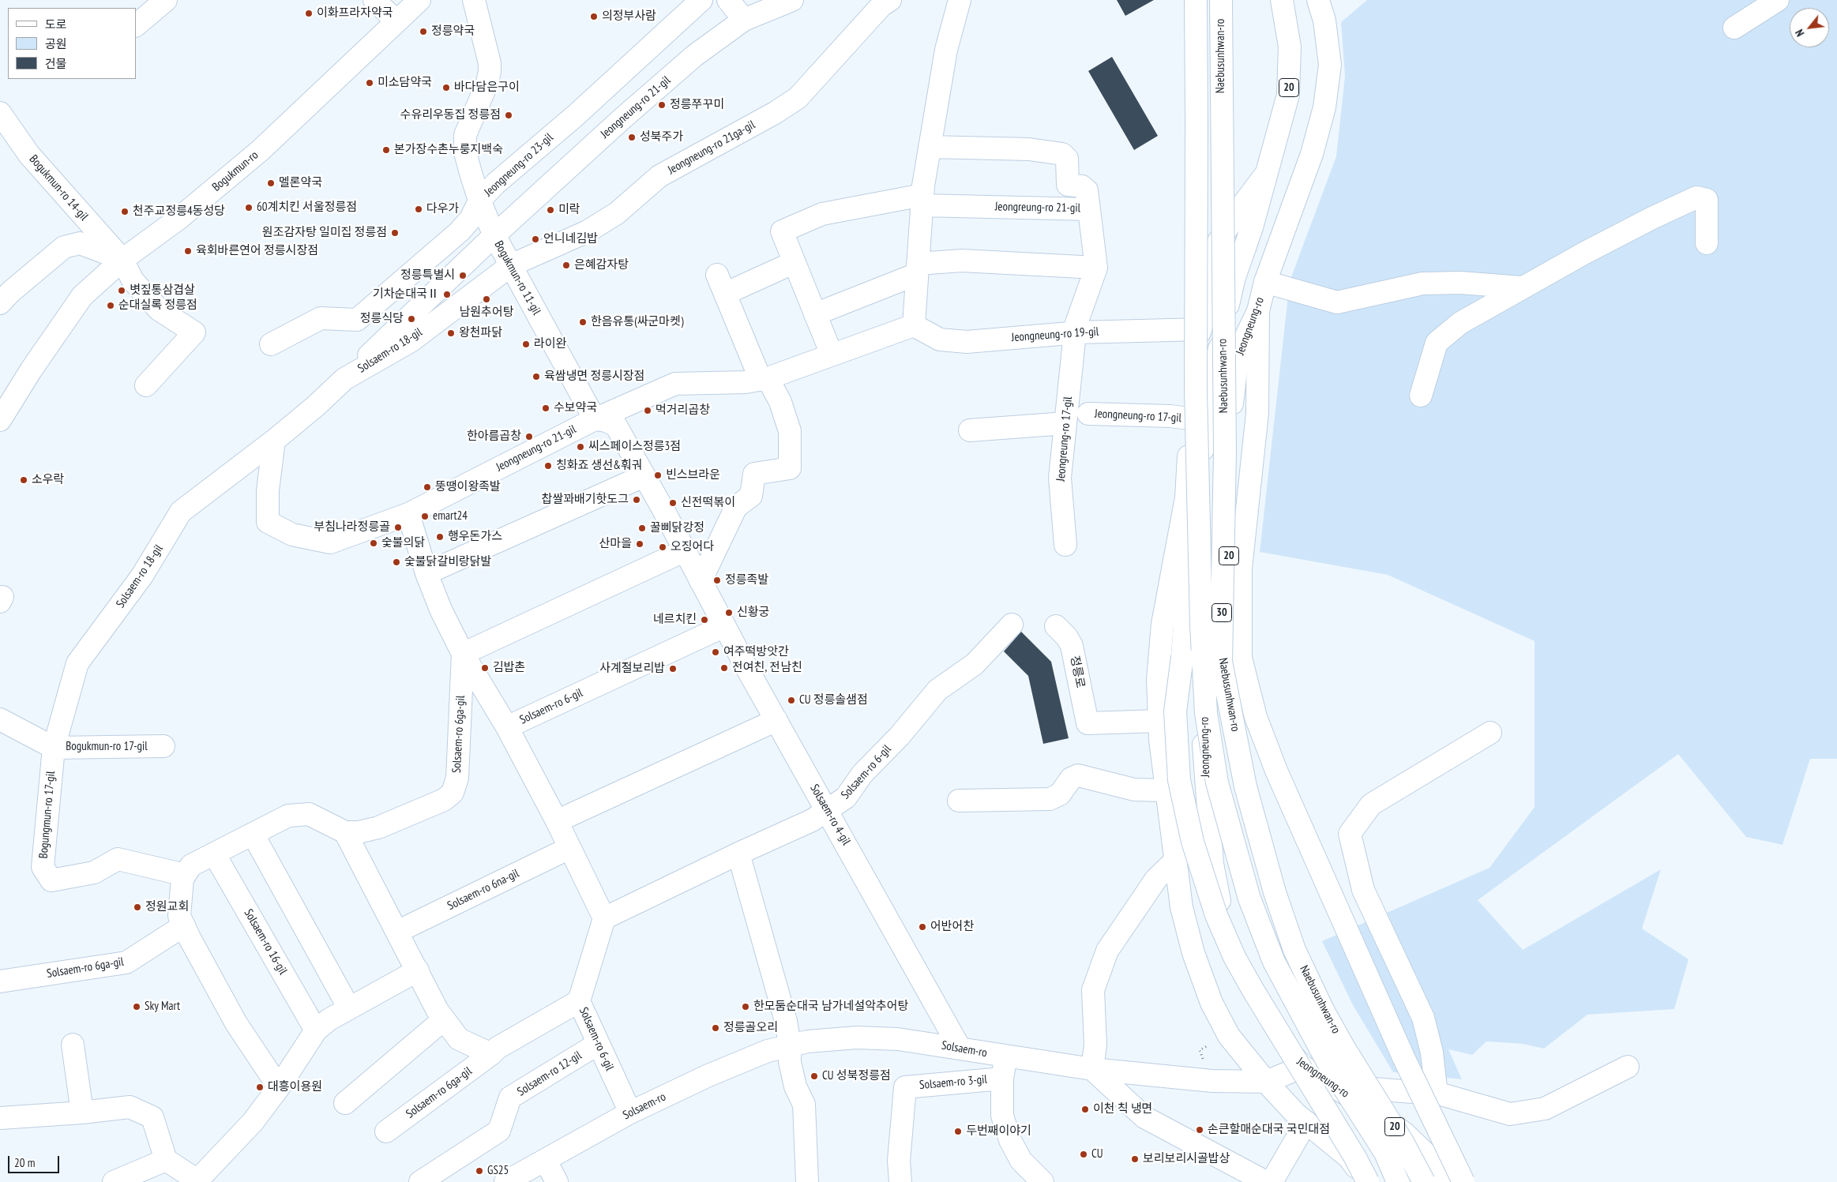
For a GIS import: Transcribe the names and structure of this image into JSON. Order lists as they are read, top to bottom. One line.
{"streets":{"main road":["Naebusunhwan-ro","20","Jeongneung-ro 21-gil","Jeongneung-ro 21ga-gil","Jeongneung-ro 23-gil","Bogukmun-ro","Bogukmun-ro 14-gil","Jeongreung-ro 21-gil","Bogukmun-ro 11-gil","Jeongneung-ro","Jeongneung-ro 19-gil","Solsaem-ro 18-gil","Jeongneung-ro 17-gil","Jeongreung-ro 17-gil","30","정릉로","Solsaem-ro 6-gil","Solsaem-ro 6ga-gil","Bogukmun-ro 17-gil","Bogungmun-ro 17-gil","Solsaem-ro 4-gil","Solsaem-ro 6na-gil","Solsaem-ro 16-gil","Solsaem-ro","Solsaem-ro 12-gil","Solsaem-ro 3-gil"]},"crossings":[["20","Jeongneung-ro 19-gil"],["20","Jeongneung-ro 17-gil"],["20","정릉로"],["20","Solsaem-ro"],["Jeongneung-ro 21-gil","Bogukmun-ro 11-gil"],["Jeongneung-ro 21-gil","Jeongneung-ro 19-gil"],["Jeongneung-ro 21-gil","Solsaem-ro 6-gil"],["Jeongneung-ro 21-gil","Solsaem-ro 4-gil"],["Jeongneung-ro 21ga-gil","Bogukmun-ro 11-gil"],["Jeongneung-ro 21ga-gil","Solsaem-ro 18-gil"],["Bogukmun-ro","Bogukmun-ro 14-gil"],["Bogukmun-ro 11-gil","Solsaem-ro 18-gil"],["Bogukmun-ro 11-gil","Solsaem-ro 4-gil"],["Jeongneung-ro","Solsaem-ro"],["Jeongneung-ro 19-gil","Jeongreung-ro 17-gil"],["Solsaem-ro 18-gil","Bogukmun-ro 17-gil"],["Solsaem-ro 18-gil","Bogungmun-ro 17-gil"],["Solsaem-ro 6-gil","Solsaem-ro 6ga-gil"],["Solsaem-ro 6-gil","Solsaem-ro 4-gil"],["Solsaem-ro 6-gil","Solsaem-ro 6na-gil"],["Solsaem-ro 6-gil","Solsaem-ro"],["Solsaem-ro 6-gil","Solsaem-ro 12-gil"],["Bogukmun-ro 17-gil","Bogungmun-ro 17-gil"],["Solsaem-ro 4-gil","Solsaem-ro"]],"places":["이화프라자약국","의정부사람","정릉약국","미소담약국","바다담은구이","정릉쭈꾸미","수유리우동집 정릉점","성북주가","본가장수촌누룽지백숙","멜론약국","60계치킨 서울정릉점","다우가","미락","천주교정릉4동성당","원조감자탕 일미집 정릉점","언니네김밥","육회바른연어 정릉시장점","은혜감자탕","정릉특별시","볏짚통삼겹살","기차순대국Ⅱ","남원추어탕","순대실록 정릉점","정릉식당","한음유통(싸군마켓)","왕천파닭","라이완","육쌈냉면 정릉시장점","수보약국","먹거리곱창","한아름곱창","씨스페이스정릉3점","칭화죠 생선&훠궈","빈스브라운","소우락","뚱땡이왕족발","찹쌀꽈배기핫도그","신전떡볶이","emart24","부침나라정릉골","꿀삐닭강정","행우돈가스","숯불의닭","산마을","오징어다","숯불닭갈비랑닭발","정릉족발","신황궁","네르치킨","여주떡방앗간","김밥촌","전여친, 전남친","사계절보리밥","CU 정릉솔샘점","정원교회","어반어찬","Sky Mart","한모둠순대국 남가네설악추어탕","정릉골오리","CU 성북정릉점","대흥이용원","이천 칙 냉면","손큰할매순대국 국민대점","두번째이야기","CU","보리보리시골밥상","GS25"],"legend":["도로","공원","건물"],"scale_bar":"20 m","north":"bottom left"}
